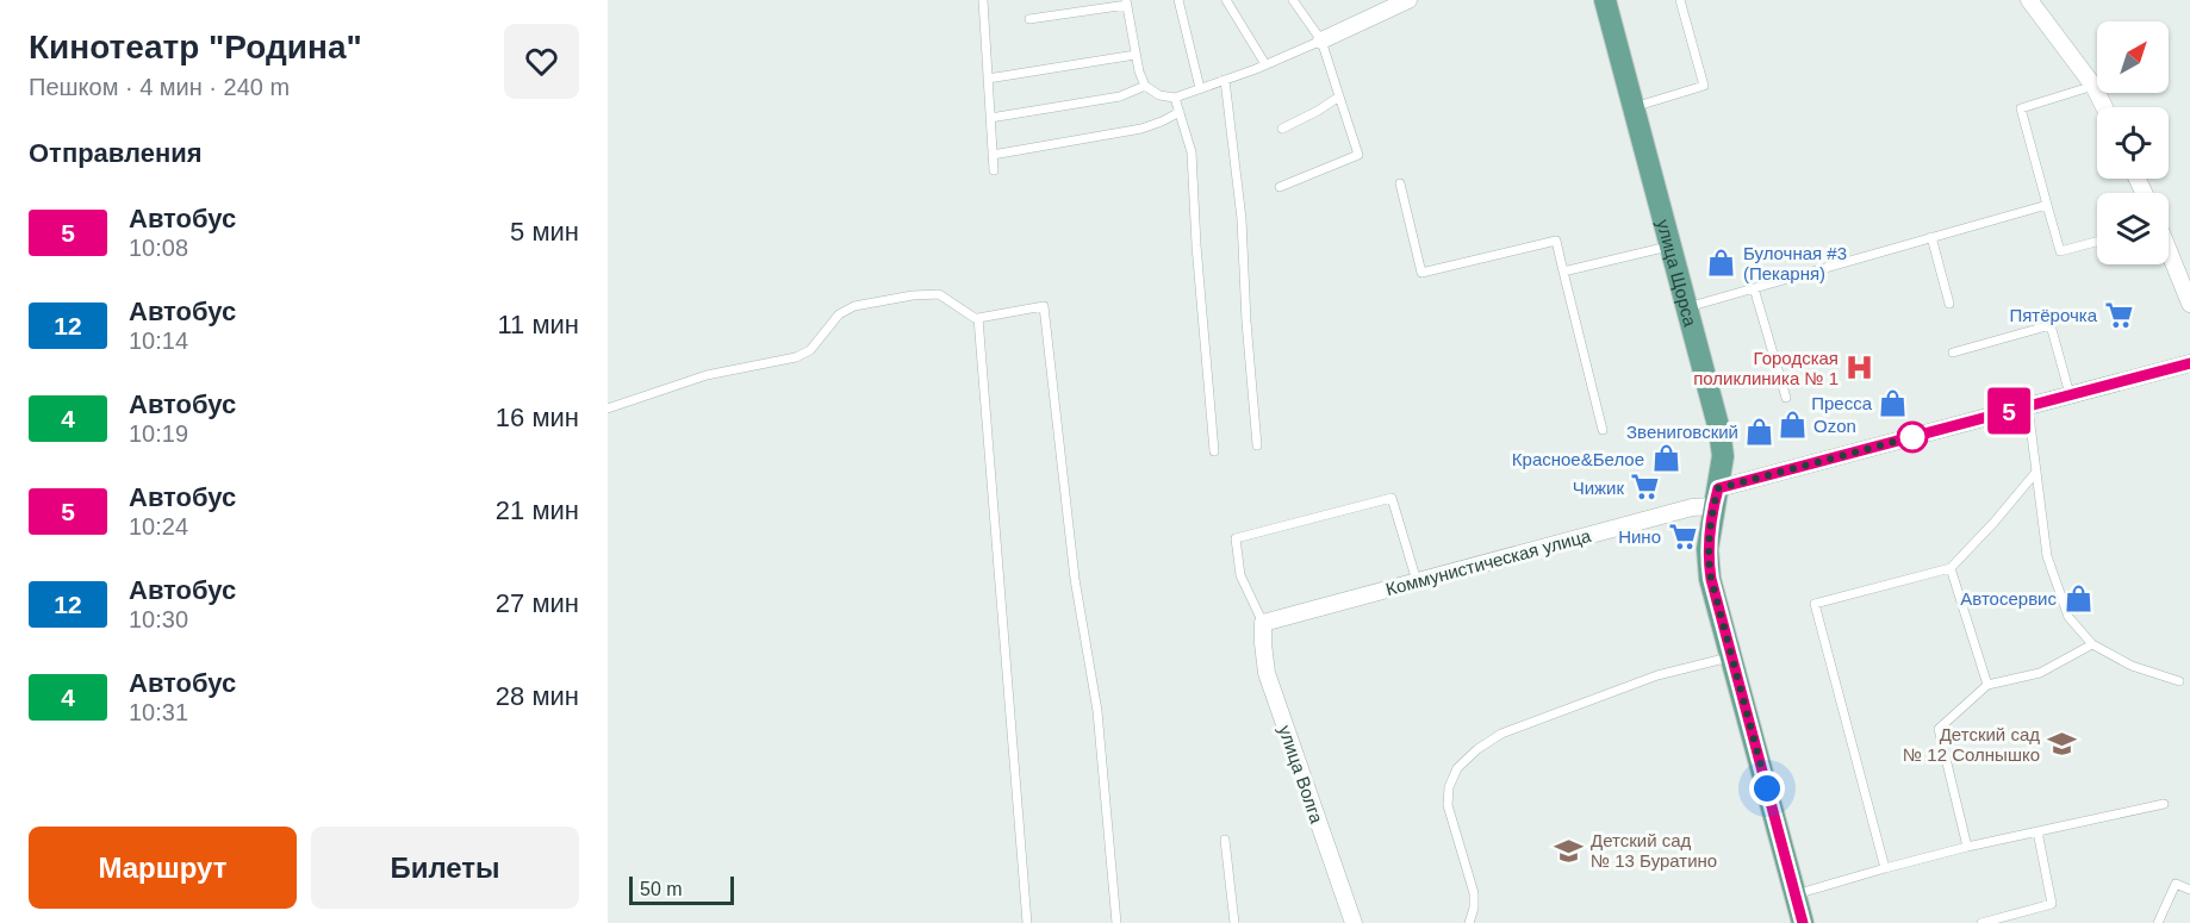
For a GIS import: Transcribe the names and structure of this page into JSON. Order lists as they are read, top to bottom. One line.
{"streets":{"main road":["улица Щорса"],"street":["Коммунистическая улица","улица Волга"]},"crossings":[["улица Щорса","Коммунистическая улица"],["Коммунистическая улица","улица Волга"]],"places":{"shop":["Булочная #3 (Пекарня)","Пресса","Ozon","Звениговский","Красное&Белое","Автосервис"],"supermarket":["Пятёрочка","Чижик","Нино"],"hospital":["Городская поликлиника № 1"],"school or university":["Детский сад № 12 Солнышко","Детский сад № 13 Буратино"]},"lines":["bus line 5"],"scale_bar":"50 m","north":"top right","page":{"heading":[["Кинотеатр \"Родина\"","Пешком · 4 мин · 240 m"],"Отправления"],"on_map":"5","list":[{"mark":"5","name":"Автобус","note":"10:08","value":"5 мин"},{"mark":"12","name":"Автобус","note":"10:14","value":"11 мин"},{"mark":"4","name":"Автобус","note":"10:19","value":"16 мин"},{"mark":"5","name":"Автобус","note":"10:24","value":"21 мин"},{"mark":"12","name":"Автобус","note":"10:30","value":"27 мин"},{"mark":"4","name":"Автобус","note":"10:31","value":"28 мин"}],"buttons":["Маршрут","Билеты"],"scale":"50 m"}}
